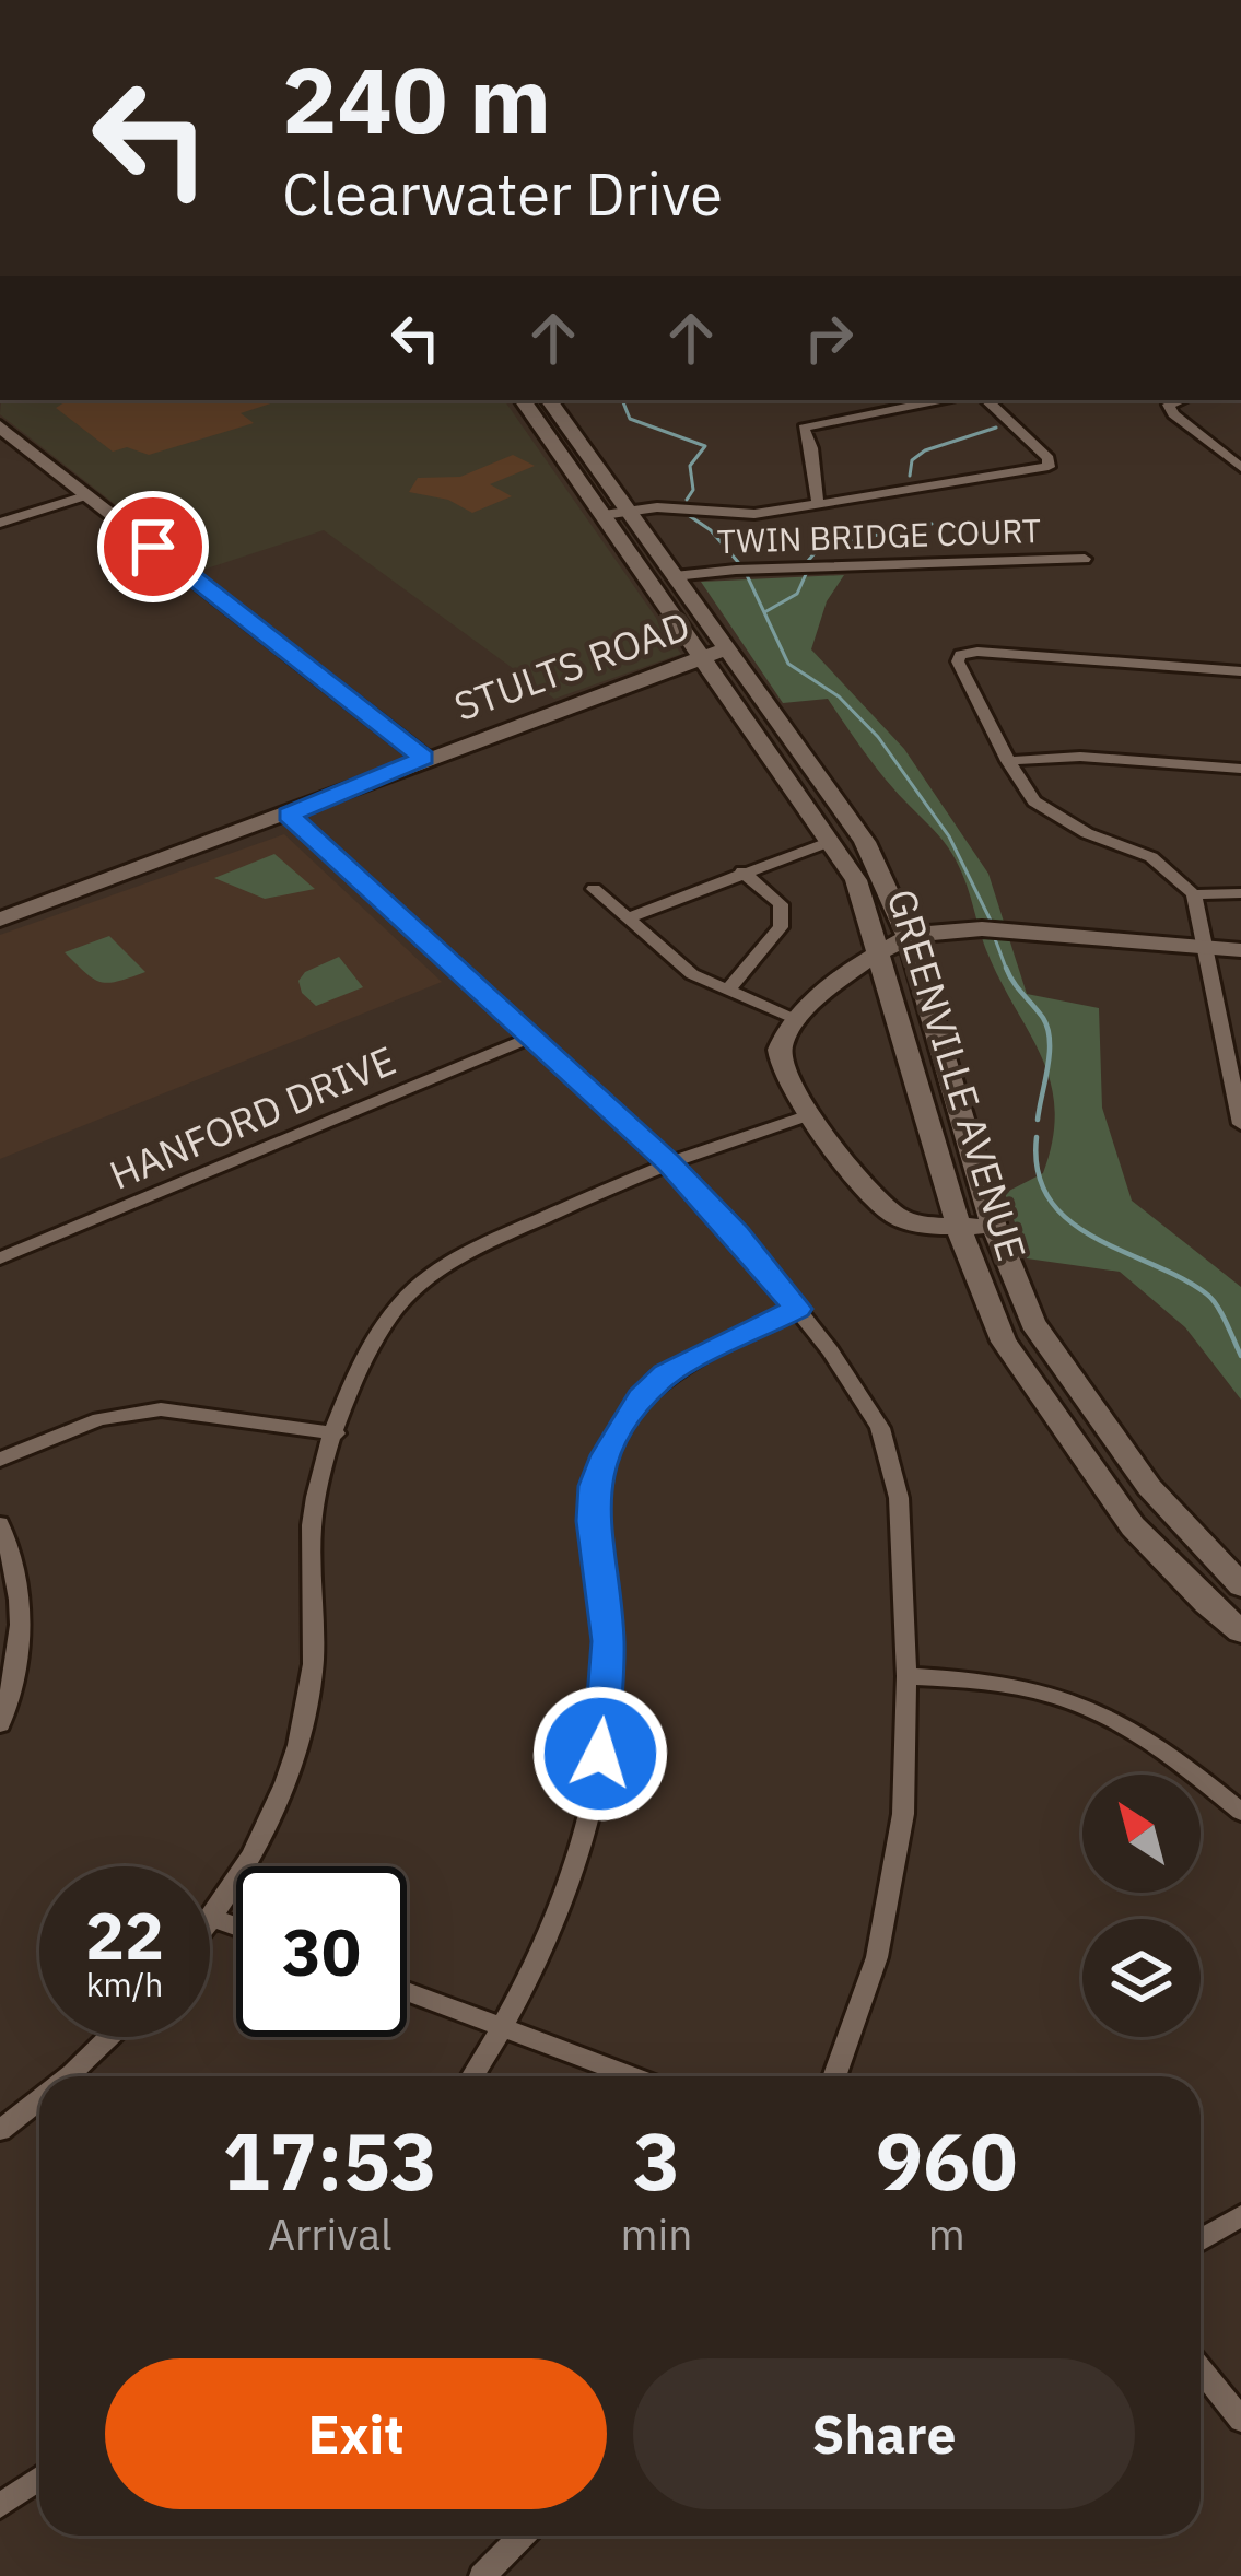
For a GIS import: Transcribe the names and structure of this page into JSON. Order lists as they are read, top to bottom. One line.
{"streets":{"main road":["STULTS ROAD","GREENVILLE AVENUE"],"street":["TWIN BRIDGE COURT","HANFORD DRIVE"]},"crossings":[["TWIN BRIDGE COURT","GREENVILLE AVENUE"],["STULTS ROAD","GREENVILLE AVENUE"]],"north":"top left","page":{"turn":["240 m","Clearwater Drive"],"speed":"22 km/h","limit":"30","eta":["17:53","Arrival","3","min","960","m"],"buttons":["Exit","Share"]}}
